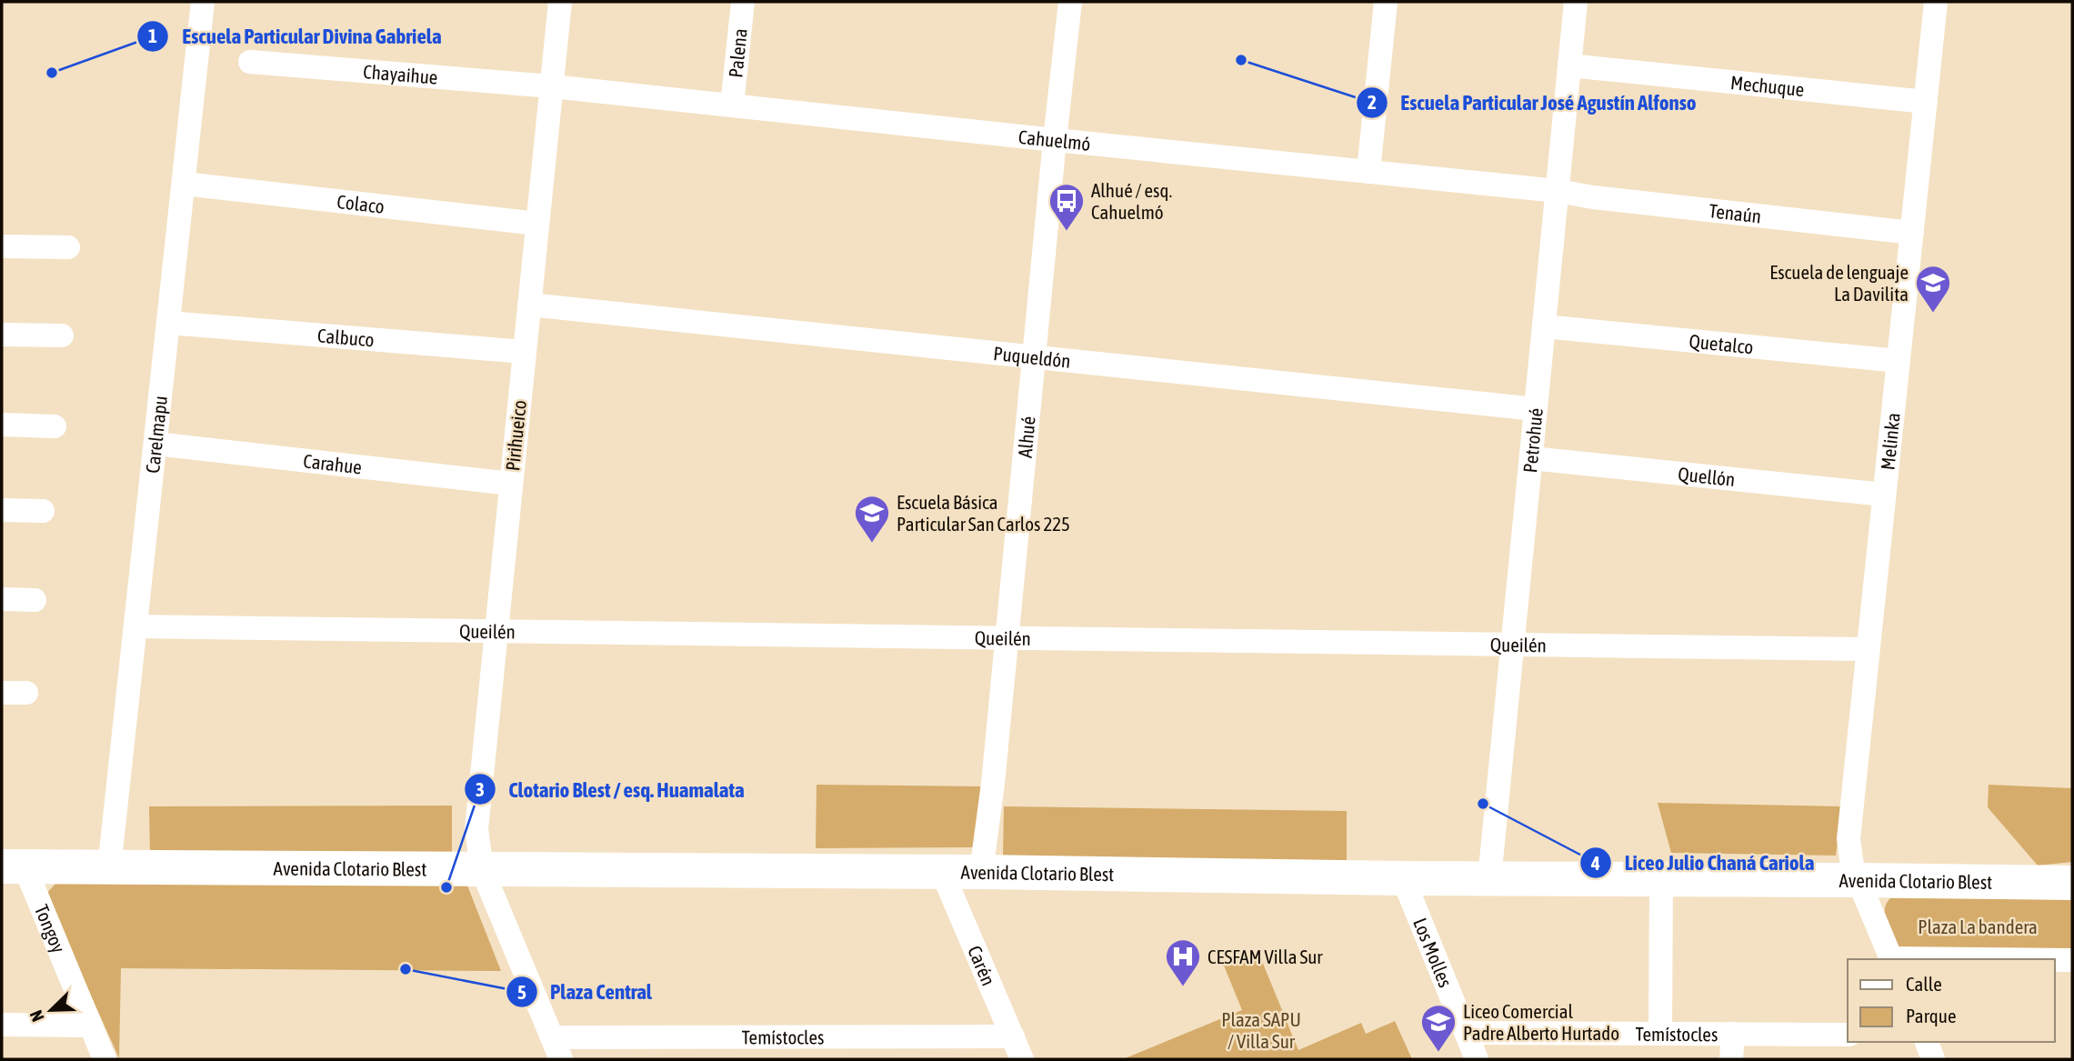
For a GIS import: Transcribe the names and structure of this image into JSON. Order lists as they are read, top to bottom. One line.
{"streets":{"main road":["Avenida Clotario Blest"],"street":["Palena","Chayaihue","Mechuque","Cahuelmó","Colaco","Tenaún","Calbuco","Quetalco","Puqueldón","Carelmapu","Pirihueico","Alhué","Petrohué","Melinka","Carahue","Quellón","Queilén","Tongoy","Los Molles","Carén","Temístocles"]},"crossings":[["Palena","Cahuelmó"],["Chayaihue","Cahuelmó"],["Chayaihue","Pirihueico"],["Mechuque","Petrohué"],["Mechuque","Melinka"],["Cahuelmó","Tenaún"],["Cahuelmó","Pirihueico"],["Cahuelmó","Alhué"],["Cahuelmó","Petrohué"],["Colaco","Carelmapu"],["Colaco","Pirihueico"],["Tenaún","Petrohué"],["Tenaún","Melinka"],["Calbuco","Carelmapu"],["Calbuco","Pirihueico"],["Quetalco","Petrohué"],["Quetalco","Melinka"],["Puqueldón","Pirihueico"],["Puqueldón","Alhué"],["Puqueldón","Petrohué"],["Carelmapu","Carahue"],["Carelmapu","Queilén"],["Carelmapu","Avenida Clotario Blest"],["Pirihueico","Carahue"],["Pirihueico","Queilén"],["Pirihueico","Avenida Clotario Blest"],["Pirihueico","Temístocles"],["Alhué","Queilén"],["Alhué","Avenida Clotario Blest"],["Petrohué","Quellón"],["Petrohué","Queilén"],["Petrohué","Avenida Clotario Blest"],["Melinka","Quellón"],["Melinka","Queilén"],["Melinka","Avenida Clotario Blest"],["Avenida Clotario Blest","Tongoy"],["Avenida Clotario Blest","Los Molles"],["Avenida Clotario Blest","Carén"],["Los Molles","Temístocles"],["Carén","Temístocles"]],"parks":["Plaza La bandera","Plaza SAPU / Villa Sur"],"places":{"other":["Escuela Particular José Agustín Alfonso","Escuela Particular Divina Gabriela","Liceo Julio Chaná Cariola","Clotario Blest / esq. Huamalata","Plaza Central"],"bus stop":["Alhué / esq. Cahuelmó"],"school or university":["Escuela de lenguaje La Davilita","Escuela Básica Particular San Carlos 225","Liceo Comercial Padre Alberto Hurtado"],"hospital":["CESFAM Villa Sur"]},"legend":["Calle","Parque"],"north":"bottom left"}
